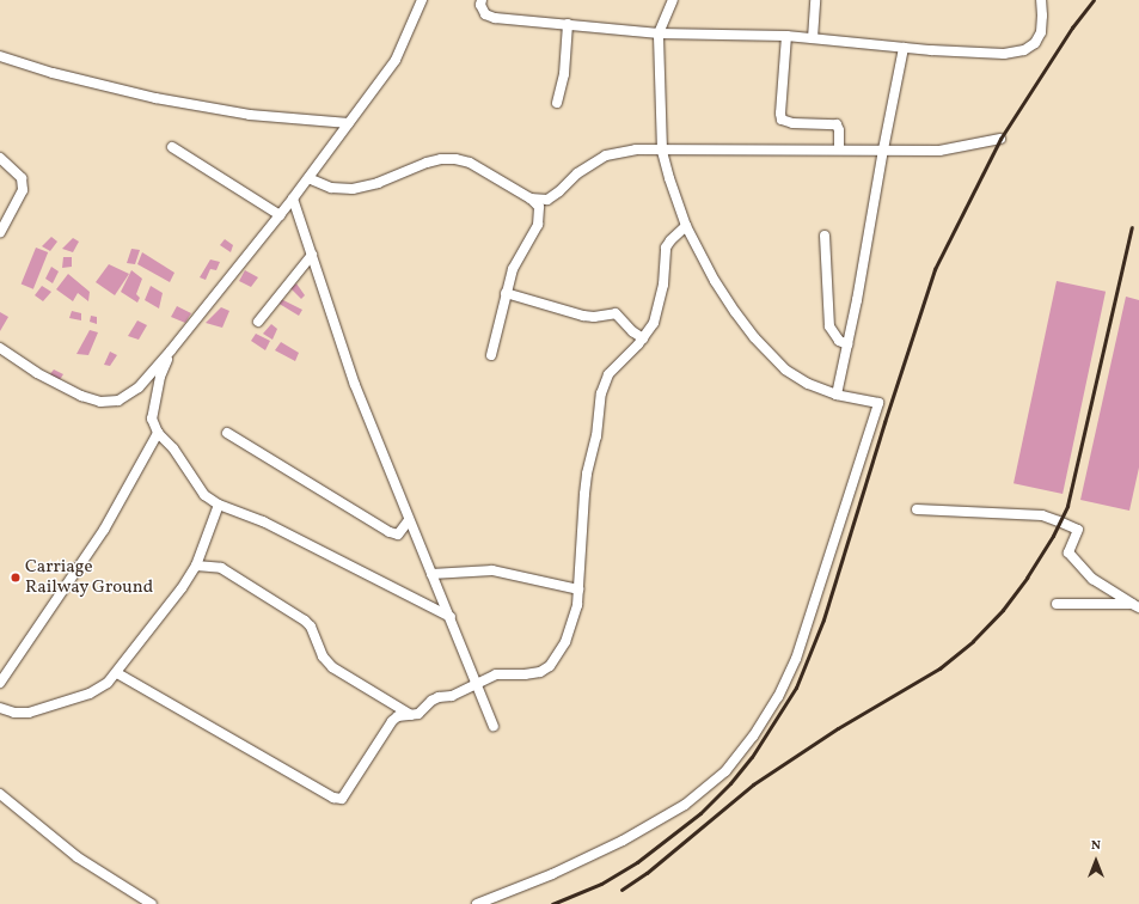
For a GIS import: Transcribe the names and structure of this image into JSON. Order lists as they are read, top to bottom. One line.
{"places":["Carriage Railway Ground"],"north":"top"}
